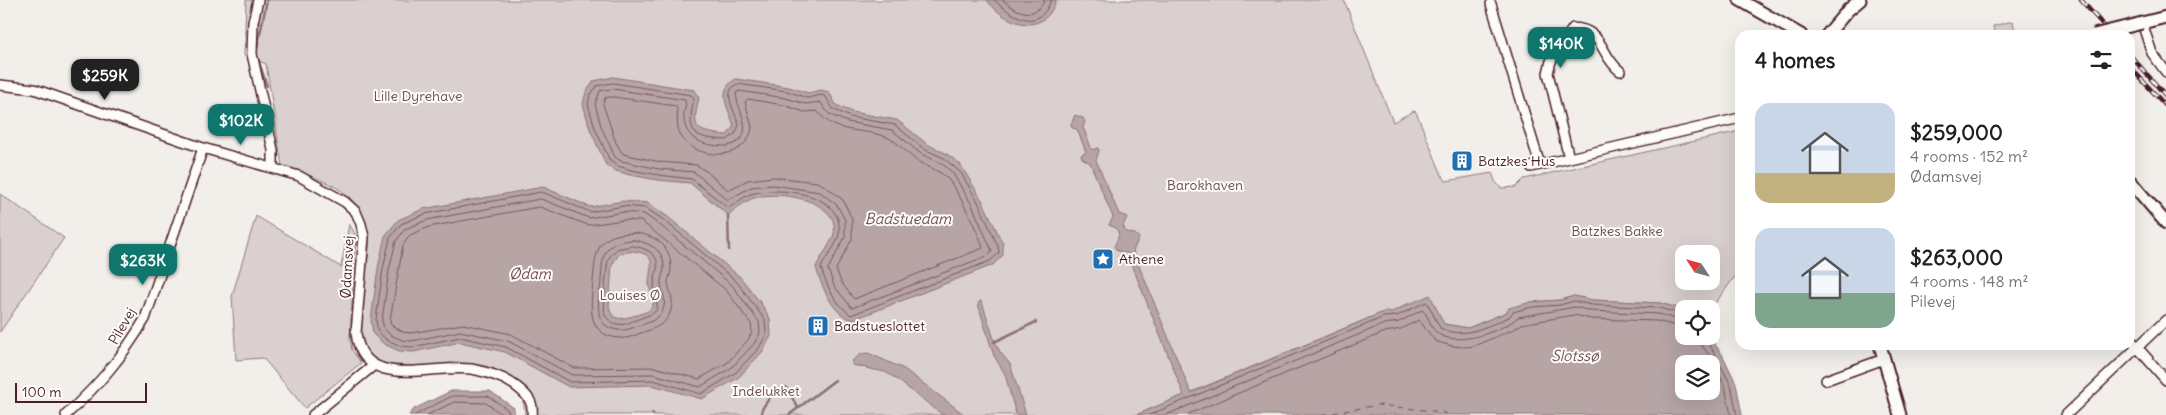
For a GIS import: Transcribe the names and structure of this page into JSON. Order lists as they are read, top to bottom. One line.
{"streets":{"street":["Ødamsvej","Pilevej"]},"crossings":[["Ødamsvej","Pilevej"]],"water":["Badstuedam","Ødam","Slotssø"],"parks":["Lille Dyrehave","Barokhaven","Batzkes Bakke","Louises Ø","Indelukket"],"places":{"building":["Batzkes Hus","Badstueslottet"],"place":["Athene"]},"scale_bar":"100 m","north":"top left","page":{"price":["$140K","$259K","$102K","$263K"],"heading":"4 homes","list":[{"name":"$259,000","note":"4 rooms · 152 m² · Ødamsvej"},{"name":"$263,000","note":"4 rooms · 148 m² · Pilevej"}],"scale":"100 m"}}
